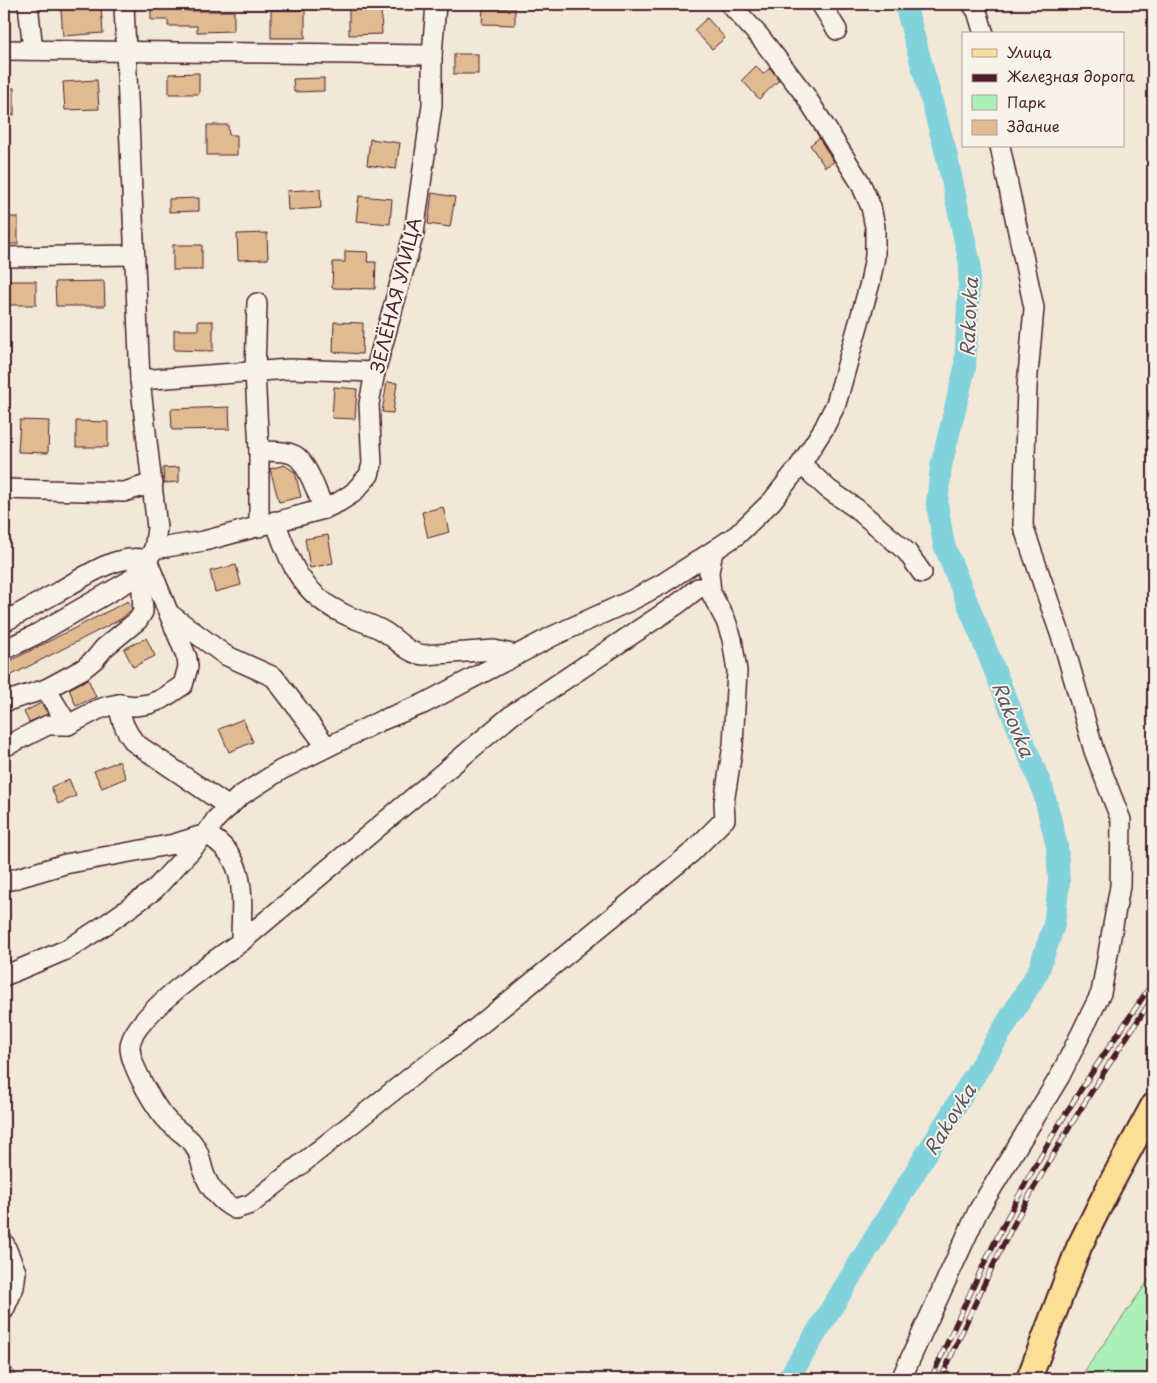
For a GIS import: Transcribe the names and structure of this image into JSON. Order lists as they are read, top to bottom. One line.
{"streets":{"street":["ЗЕЛЁНАЯ УЛИЦА"]},"water":["Rakovka"],"legend":["Улица","Железная дорога","Парк","Здание"]}
